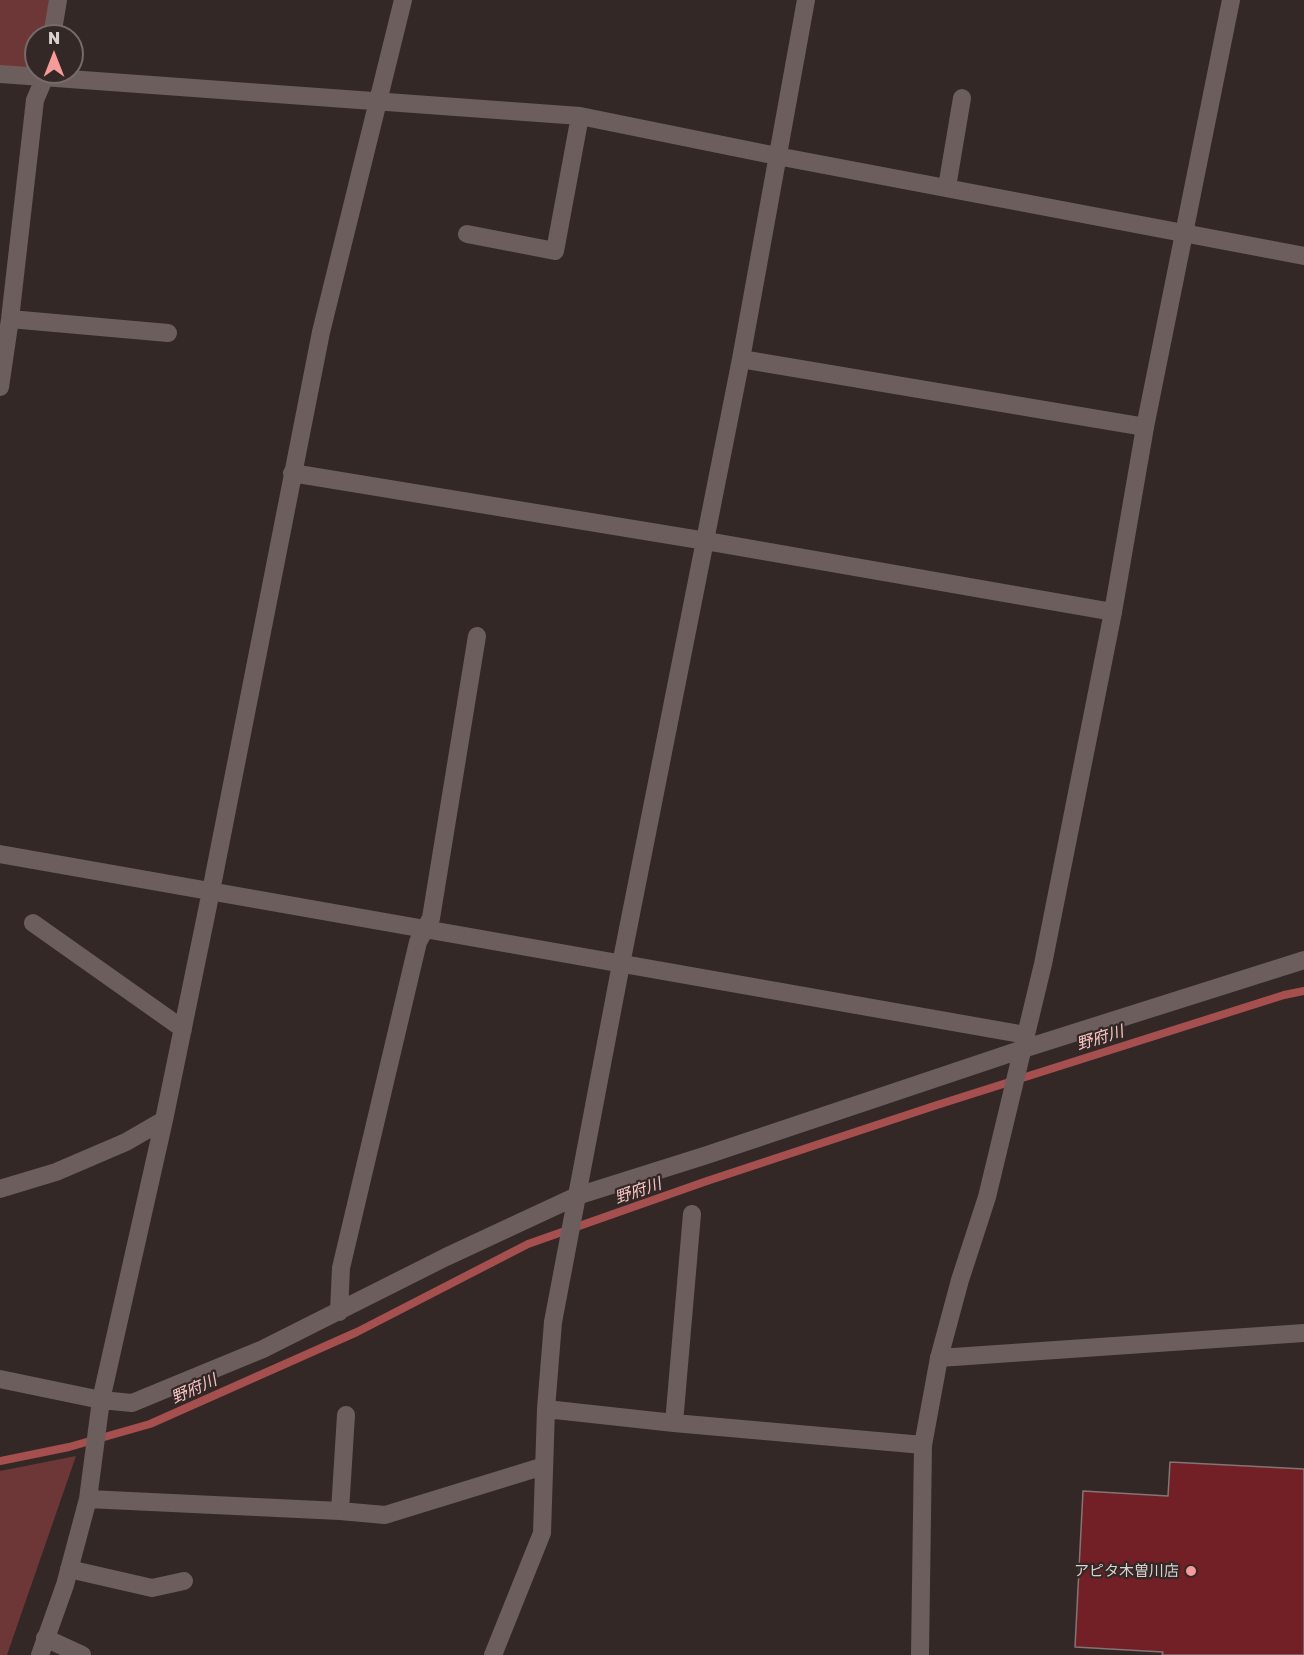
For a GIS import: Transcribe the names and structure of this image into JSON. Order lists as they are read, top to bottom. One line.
{"water":["野府川"],"places":["アピタ木曽川店"],"north":"top"}
